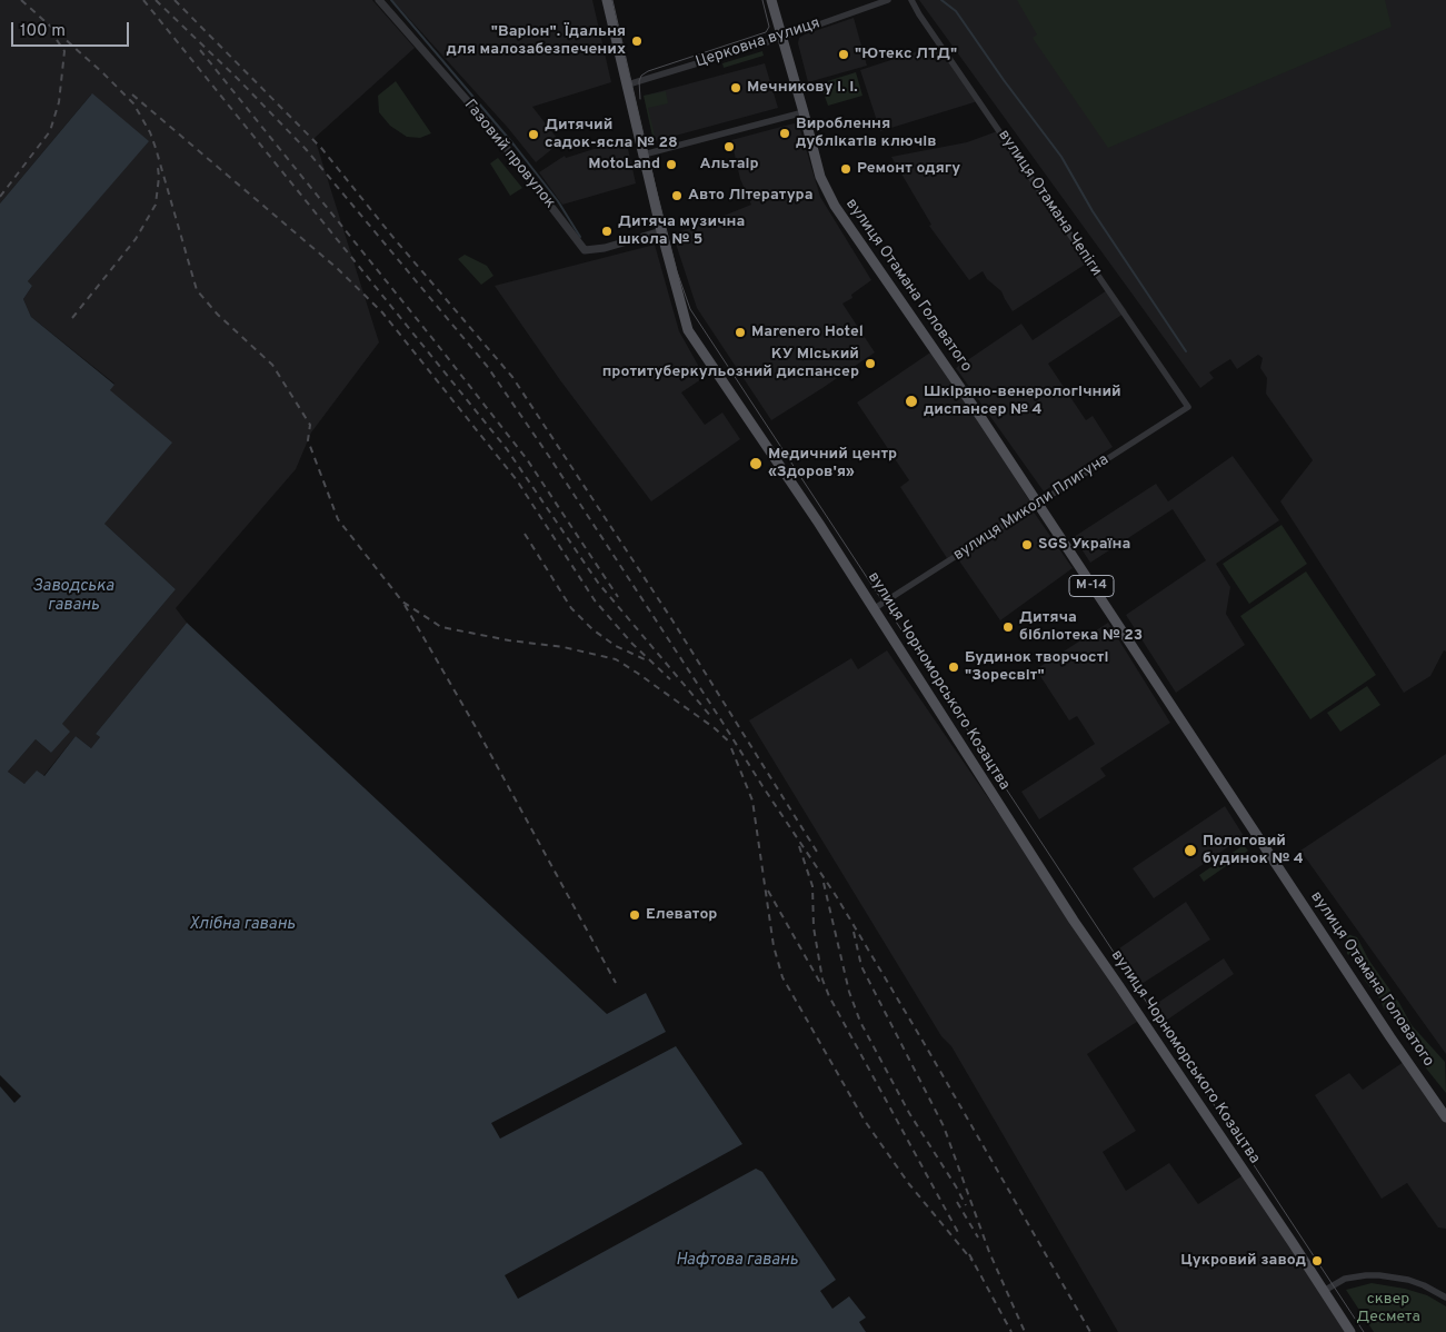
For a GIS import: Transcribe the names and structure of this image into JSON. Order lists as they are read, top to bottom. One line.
{"streets":{"main road":["вулиця Отамана Головатого","М-14","вулиця Чорноморського Козацтва"],"street":["Церковна вулиця","Газовий провулок","вулиця Отамана Чепіги","вулиця Миколи Плигуна"]},"crossings":[["Церковна вулиця","вулиця Отамана Головатого"],["Церковна вулиця","вулиця Чорноморського Козацтва"],["Газовий провулок","вулиця Чорноморського Козацтва"],["вулиця Отамана Чепіги","вулиця Миколи Плигуна"],["вулиця Отамана Головатого","вулиця Миколи Плигуна"],["вулиця Миколи Плигуна","вулиця Чорноморського Козацтва"]],"water":["Заводська гавань","Хлібна гавань","Нафтова гавань"],"parks":["сквер Десмета"],"places":["\"Варіон\". Їдальня для малозабезпечених","\"Ютекс ЛТД\"","Мечникову І. І.","Вироблення дублікатів ключів","Дитячий садок-ясла № 28","Альтаір","MotoLand","Ремонт одягу","Авто Література","Дитяча музична школа № 5","Marenero Hotel","КУ Міський протитуберкульозний диспансер","Шкіряно-венерологічний диспансер № 4","Медичний центр «Здоров'я»","SGS Україна","Дитяча бібліотека № 23","Будинок творчості \"Зоресвіт\"","Пологовий будинок № 4","Елеватор","Цукровий завод"],"scale_bar":"100 m"}
